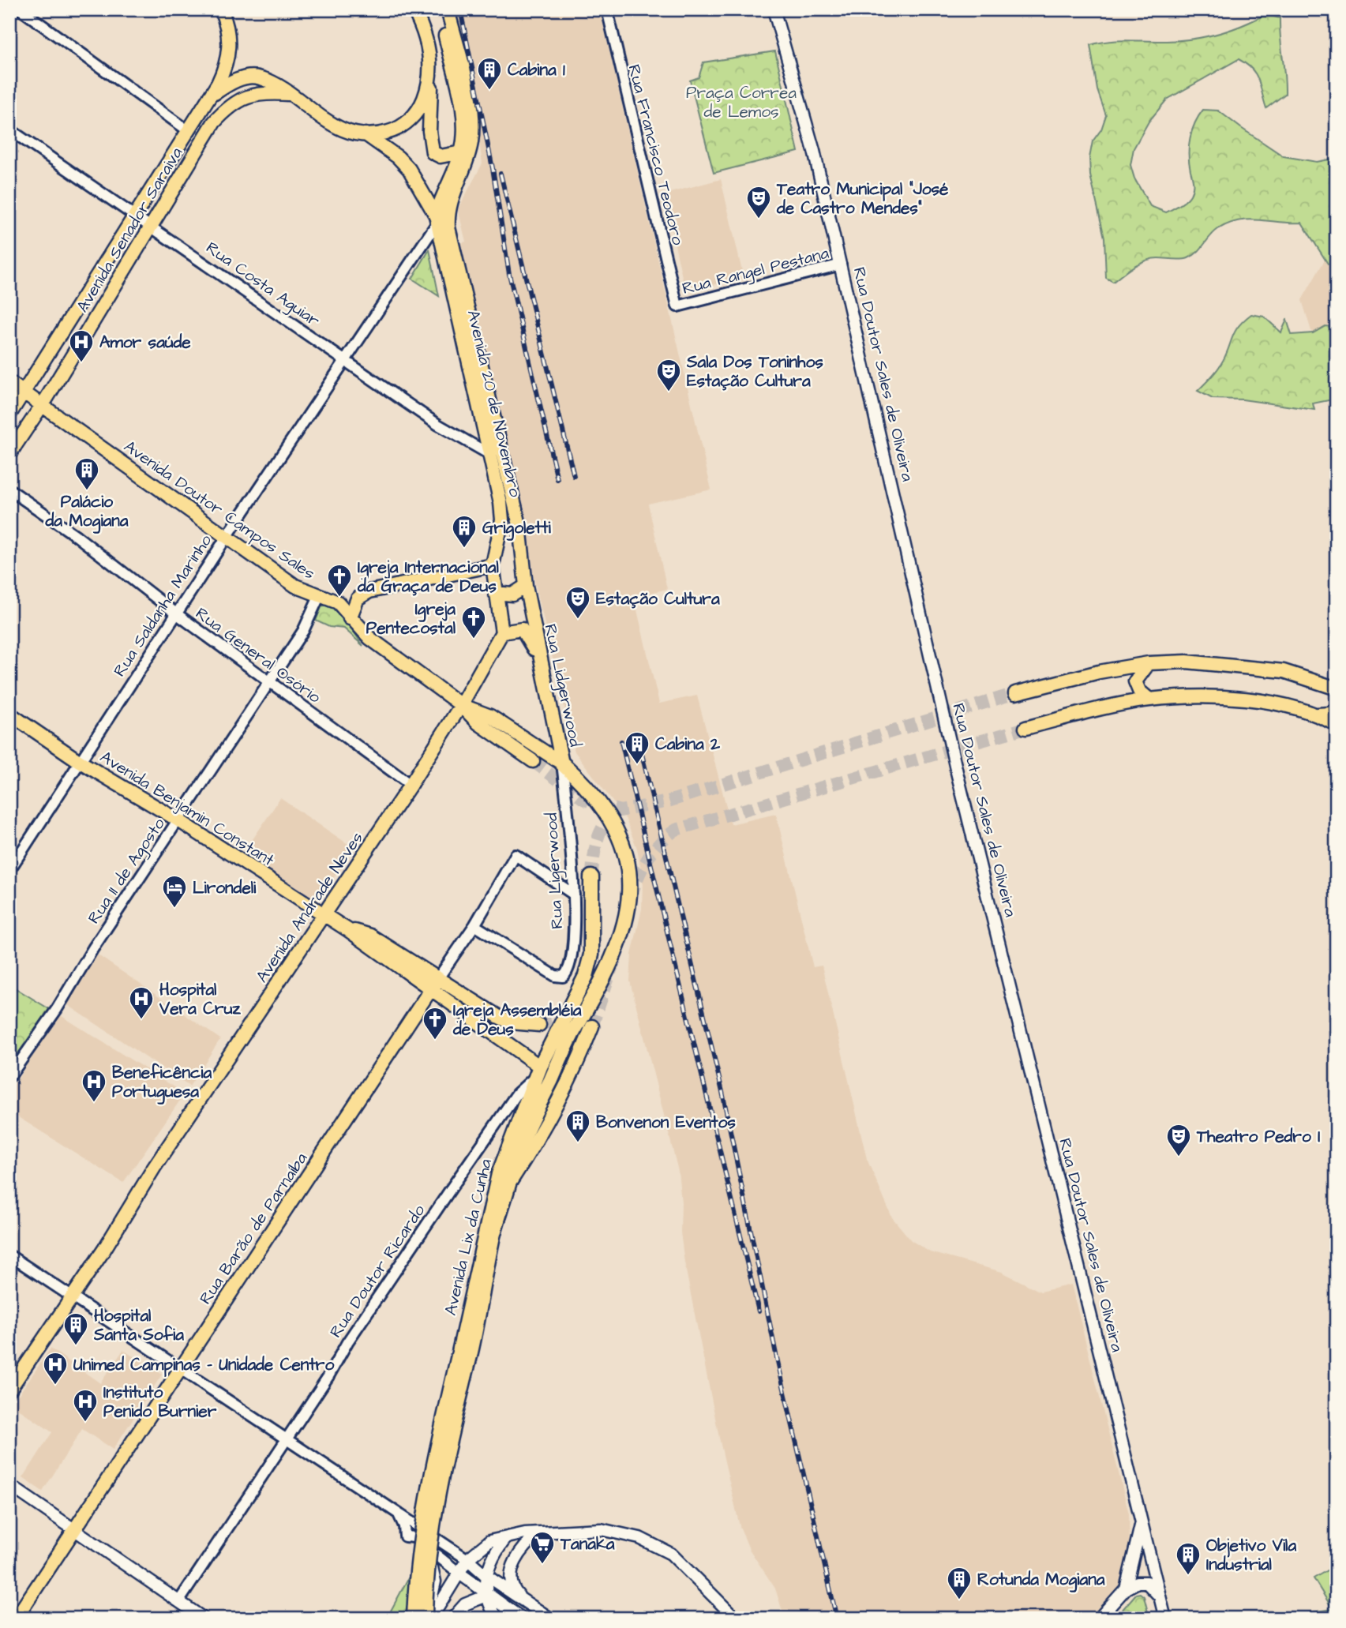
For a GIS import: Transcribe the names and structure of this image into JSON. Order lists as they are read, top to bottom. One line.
{"streets":{"highway":["Avenida Lix da Cunha"],"main road":["Avenida Senador Saraiva","Rua Doutor Sales de Oliveira","Avenida 20 de Novembro","Avenida Doutor Campos Sales","Rua Lidgerwood","Avenida Benjamin Constant","Avenida Andrade Neves","Rua Barão de Parnaíba"],"street":["Rua Francisco Teodoro","Rua Rangel Pestana","Rua Costa Aguiar","Rua Saldanha Marinho","Rua General Osório","Rua 11 de Agosto","Rua Ligerwood","Rua Doutor Ricardo"]},"crossings":[["Rua Francisco Teodoro","Rua Rangel Pestana"],["Avenida Senador Saraiva","Rua Costa Aguiar"],["Avenida Senador Saraiva","Avenida Doutor Campos Sales"],["Rua Rangel Pestana","Rua Doutor Sales de Oliveira"],["Rua Costa Aguiar","Avenida 20 de Novembro"],["Rua Costa Aguiar","Rua Saldanha Marinho"],["Avenida 20 de Novembro","Rua Saldanha Marinho"],["Avenida 20 de Novembro","Rua Lidgerwood"],["Avenida 20 de Novembro","Avenida Andrade Neves"],["Avenida Doutor Campos Sales","Rua Saldanha Marinho"],["Avenida Doutor Campos Sales","Rua Lidgerwood"],["Avenida Doutor Campos Sales","Rua 11 de Agosto"],["Avenida Doutor Campos Sales","Rua Ligerwood"],["Avenida Doutor Campos Sales","Avenida Andrade Neves"],["Avenida Doutor Campos Sales","Avenida Lix da Cunha"],["Rua Saldanha Marinho","Rua General Osório"],["Rua Saldanha Marinho","Avenida Benjamin Constant"],["Rua General Osório","Rua 11 de Agosto"],["Rua General Osório","Avenida Andrade Neves"],["Rua Lidgerwood","Rua Ligerwood"],["Rua Lidgerwood","Avenida Lix da Cunha"],["Avenida Benjamin Constant","Rua 11 de Agosto"],["Avenida Benjamin Constant","Avenida Andrade Neves"],["Avenida Benjamin Constant","Rua Barão de Parnaíba"],["Avenida Benjamin Constant","Avenida Lix da Cunha"],["Avenida Benjamin Constant","Rua Doutor Ricardo"],["Rua Ligerwood","Rua Barão de Parnaíba"],["Rua Ligerwood","Avenida Lix da Cunha"],["Avenida Lix da Cunha","Rua Doutor Ricardo"]],"parks":["Praça Correa de Lemos"],"places":{"building":["Cabina 1","Palácio da Mogiana","Grigoletti","Cabina 2","Bonvenon Eventos","Hospital Santa Sofia","Objetivo Vila Industrial","Rotunda Mogiana"],"theatre":["Teatro Municipal \"José de Castro Mendes\"","Sala Dos Toninhos Estação Cultura","Estação Cultura","Theatro Pedro I"],"hospital":["Amor saúde","Hospital Vera Cruz","Beneficência Portuguesa","Unimed Campinas - Unidade Centro","Instituto Penido Burnier"],"church":["Igreja Internacional da Graça de Deus","Igreja Pentecostal","Igreja Assembléia de Deus"],"hotel":["Lirondeli"],"supermarket":["Tanaka"]}}
